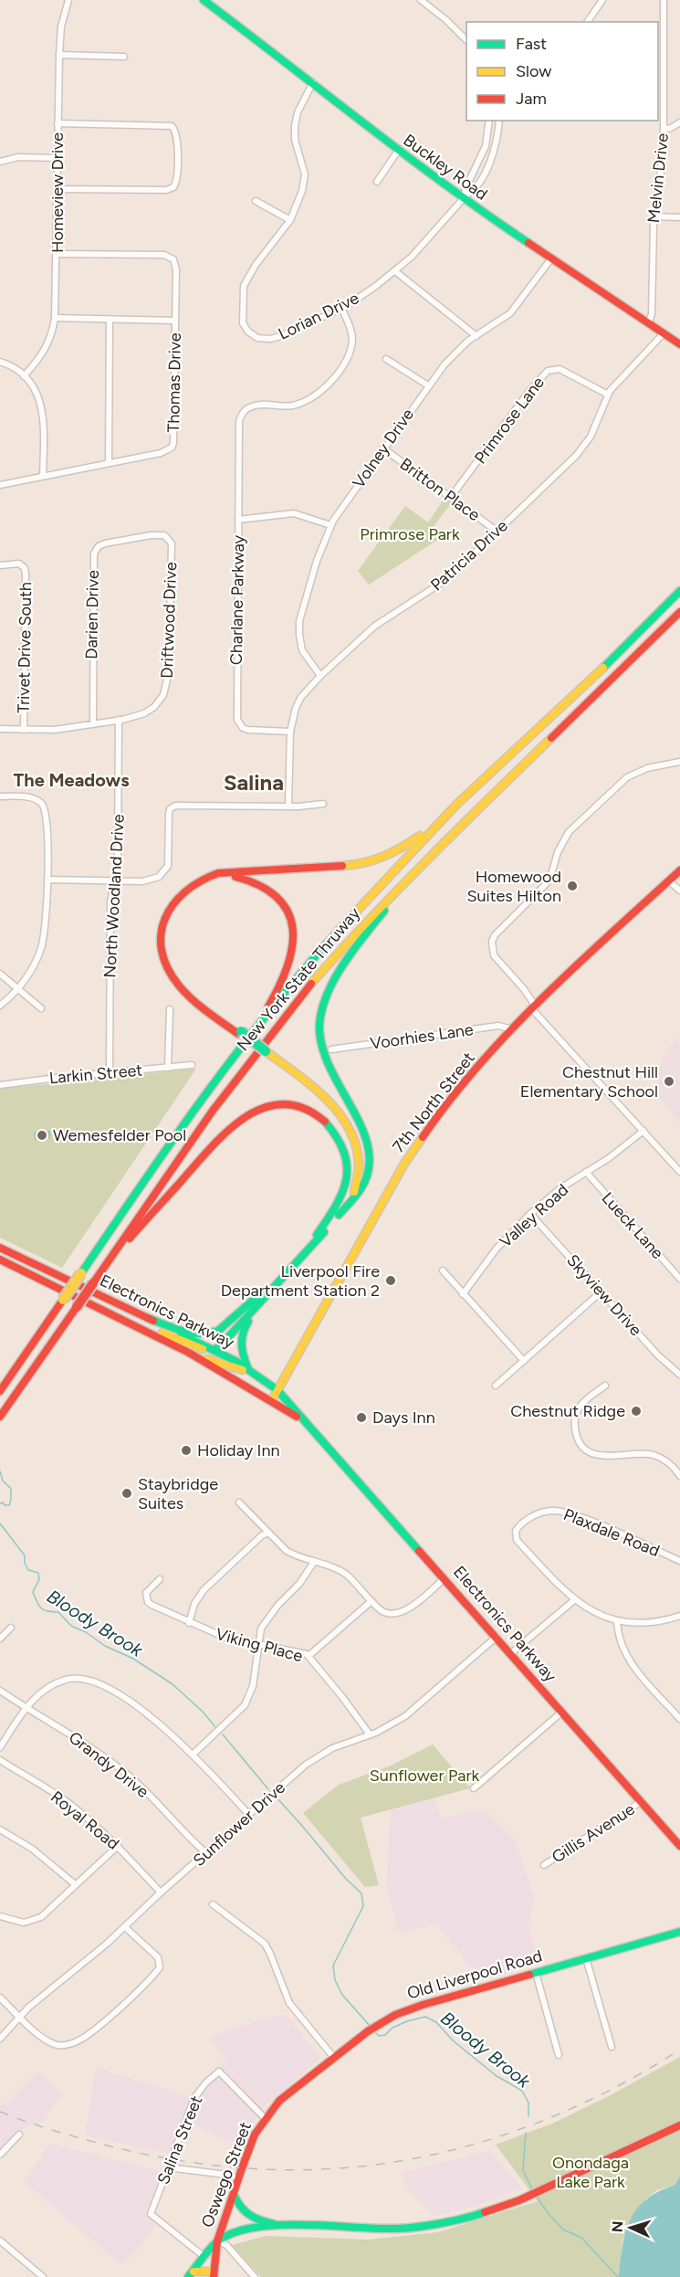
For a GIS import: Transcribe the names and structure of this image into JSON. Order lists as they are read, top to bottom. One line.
{"streets":{"main road":["Buckley Road","New York State Thruway","7th North Street","Electronics Parkway","Old Liverpool Road","Oswego Street"],"street":["Melvin Drive","Homeview Drive","Lorian Drive","Thomas Drive","Primrose Lane","Volney Drive","Britton Place","Patricia Drive","Charlane Parkway","Darien Drive","Driftwood Drive","Trivet Drive South","North Woodland Drive","Voorhies Lane","Larkin Street","Valley Road","Lueck Lane","Skyview Drive","Plaxdale Road","Viking Place","Grandy Drive","Royal Road","Sunflower Drive","Gillis Avenue","Salina Street"]},"crossings":[["Buckley Road","Melvin Drive"],["Buckley Road","Lorian Drive"],["Buckley Road","Volney Drive"],["Buckley Road","Patricia Drive"],["Homeview Drive","Thomas Drive"],["Lorian Drive","Charlane Parkway"],["Primrose Lane","Britton Place"],["Primrose Lane","Patricia Drive"],["Volney Drive","Britton Place"],["Volney Drive","Patricia Drive"],["Britton Place","Patricia Drive"],["Patricia Drive","Charlane Parkway"],["Darien Drive","Driftwood Drive"],["Driftwood Drive","Trivet Drive South"],["Driftwood Drive","North Woodland Drive"],["North Woodland Drive","Larkin Street"],["Voorhies Lane","7th North Street"],["7th North Street","Electronics Parkway"],["Valley Road","Lueck Lane"],["Valley Road","Skyview Drive"],["Electronics Parkway","Sunflower Drive"],["Electronics Parkway","Gillis Avenue"],["Viking Place","Sunflower Drive"],["Grandy Drive","Sunflower Drive"],["Royal Road","Sunflower Drive"],["Old Liverpool Road","Oswego Street"],["Salina Street","Oswego Street"]],"districts":["The Meadows","Salina"],"water":["Bloody Brook"],"parks":["Primrose Park","Sunflower Park","Onondaga Lake Park"],"places":["Homewood Suites Hilton","Chestnut Hill Elementary School","Wemesfelder Pool","Liverpool Fire Department Station 2","Chestnut Ridge","Days Inn","Holiday Inn","Staybridge Suites"],"legend":["Fast","Slow","Jam"],"north":"left"}
